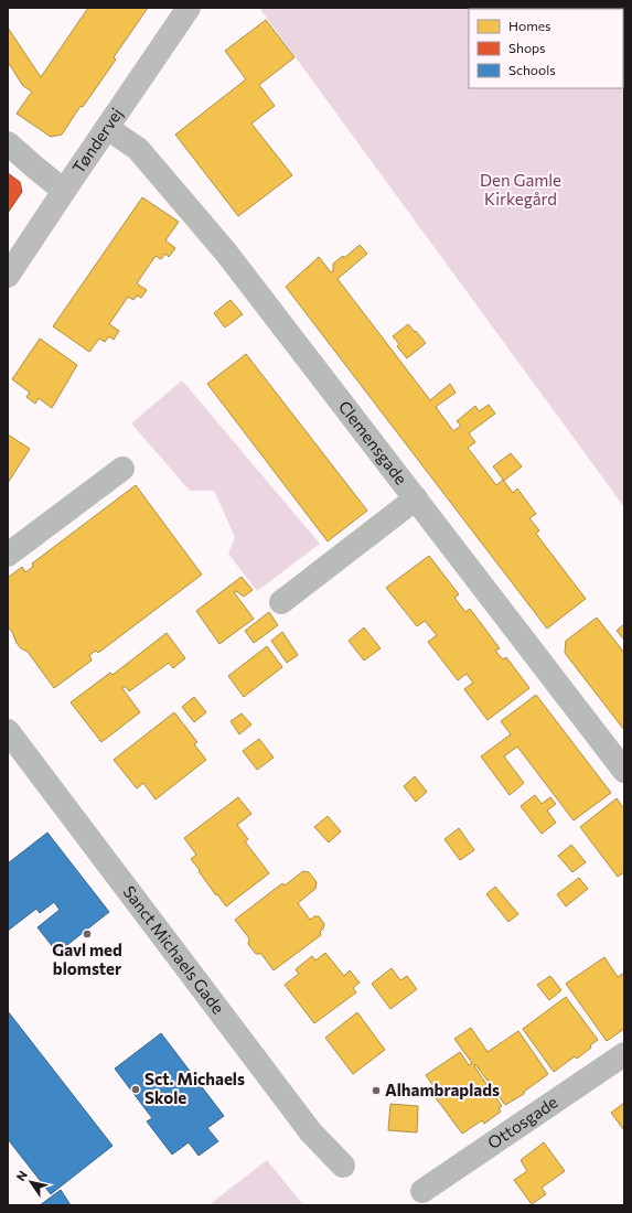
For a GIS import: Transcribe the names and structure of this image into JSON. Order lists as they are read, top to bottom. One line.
{"streets":{"main road":["Tøndervej"],"street":["Clemensgade","Sanct Michaels Gade","Ottosgade"]},"crossings":[["Tøndervej","Clemensgade"]],"parks":["Den Gamle Kirkegård"],"places":["Gavl med blomster","Sct. Michaels Skole","Alhambraplads"],"legend":["Homes","Shops","Schools"],"north":"top left"}
